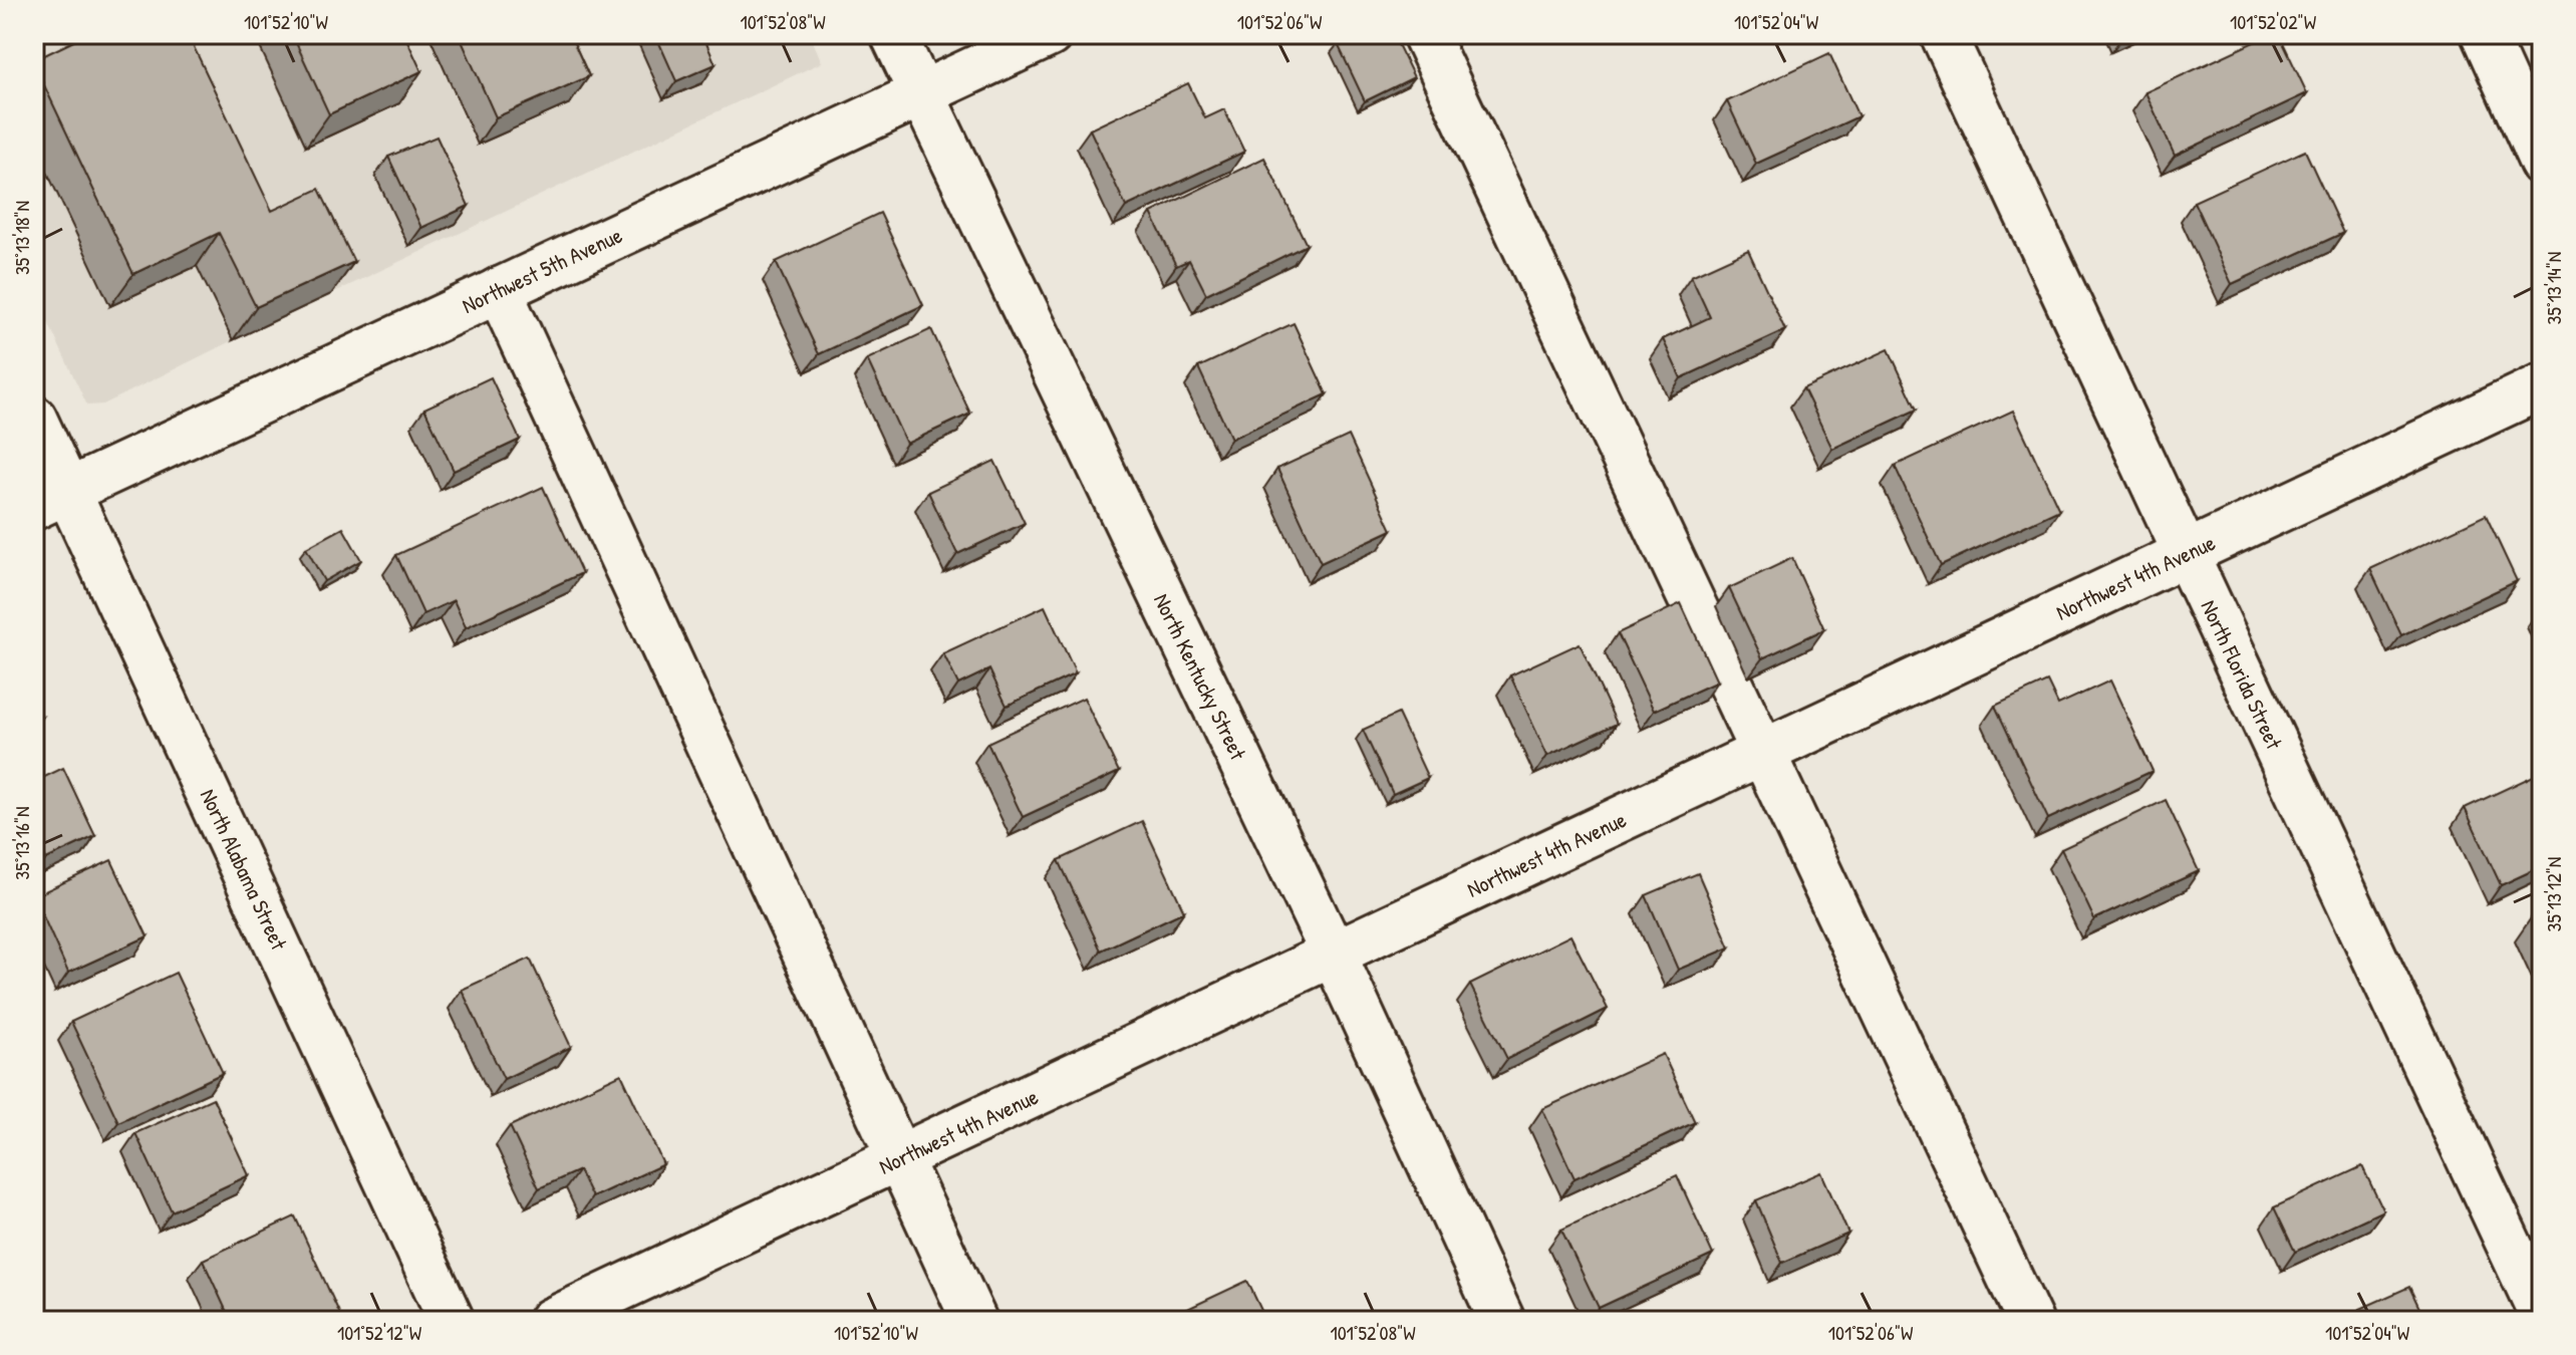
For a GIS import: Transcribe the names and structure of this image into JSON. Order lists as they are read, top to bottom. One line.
{"streets":{"street":["Northwest 5th Avenue","Northwest 4th Avenue","North Florida Street","North Kentucky Street","North Alabama Street"]},"crossings":[["Northwest 5th Avenue","North Kentucky Street"],["Northwest 5th Avenue","North Alabama Street"],["Northwest 4th Avenue","North Florida Street"],["Northwest 4th Avenue","North Kentucky Street"]],"coordinates":["101°52'10\"W","101°52'08\"W","101°52'06\"W","101°52'04\"W","101°52'02\"W","35°13'18\"N","35°13'14\"N","35°13'16\"N","35°13'12\"N","101°52'12\"W"]}
